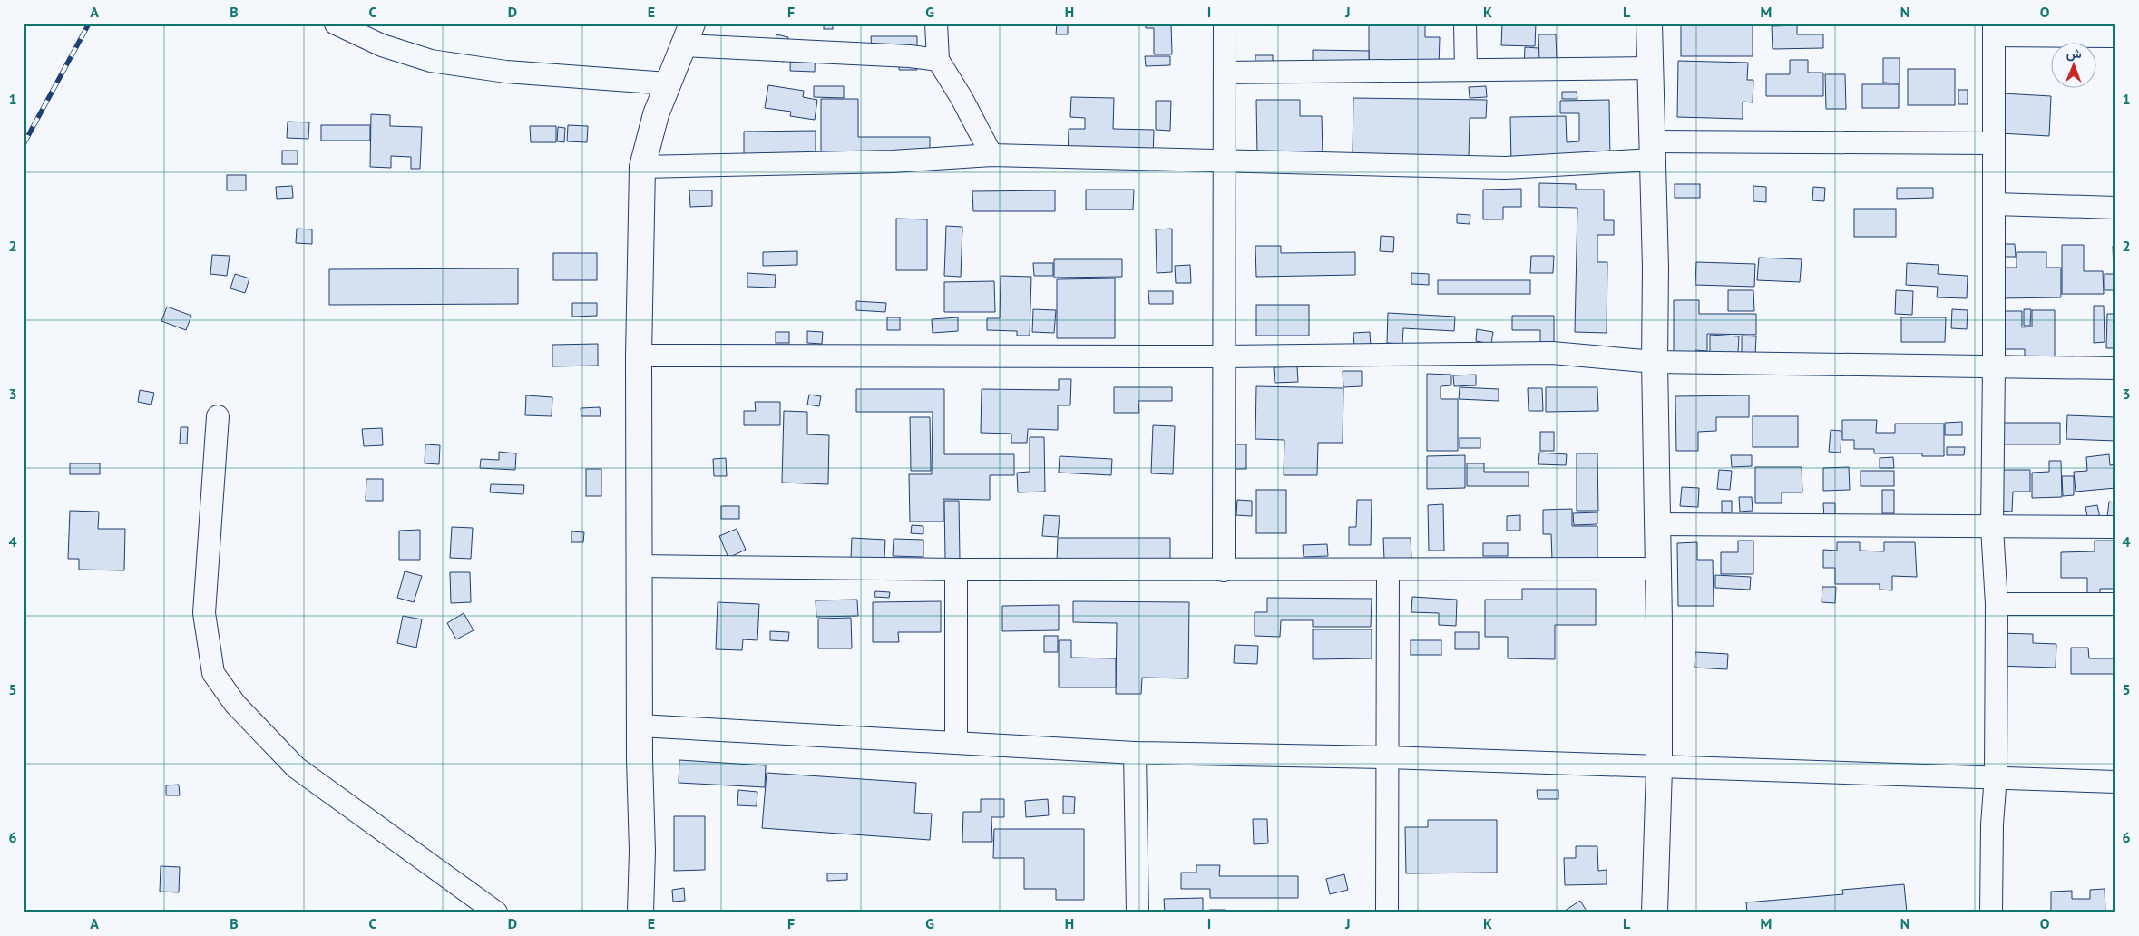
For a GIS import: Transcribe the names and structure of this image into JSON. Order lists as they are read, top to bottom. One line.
{"north":"top","grid":{"columns":["A","B","C","D","E","F","G","H","I","J","K","L","M","N","O"],"rows":["1","2","3","4","5","6"]}}
